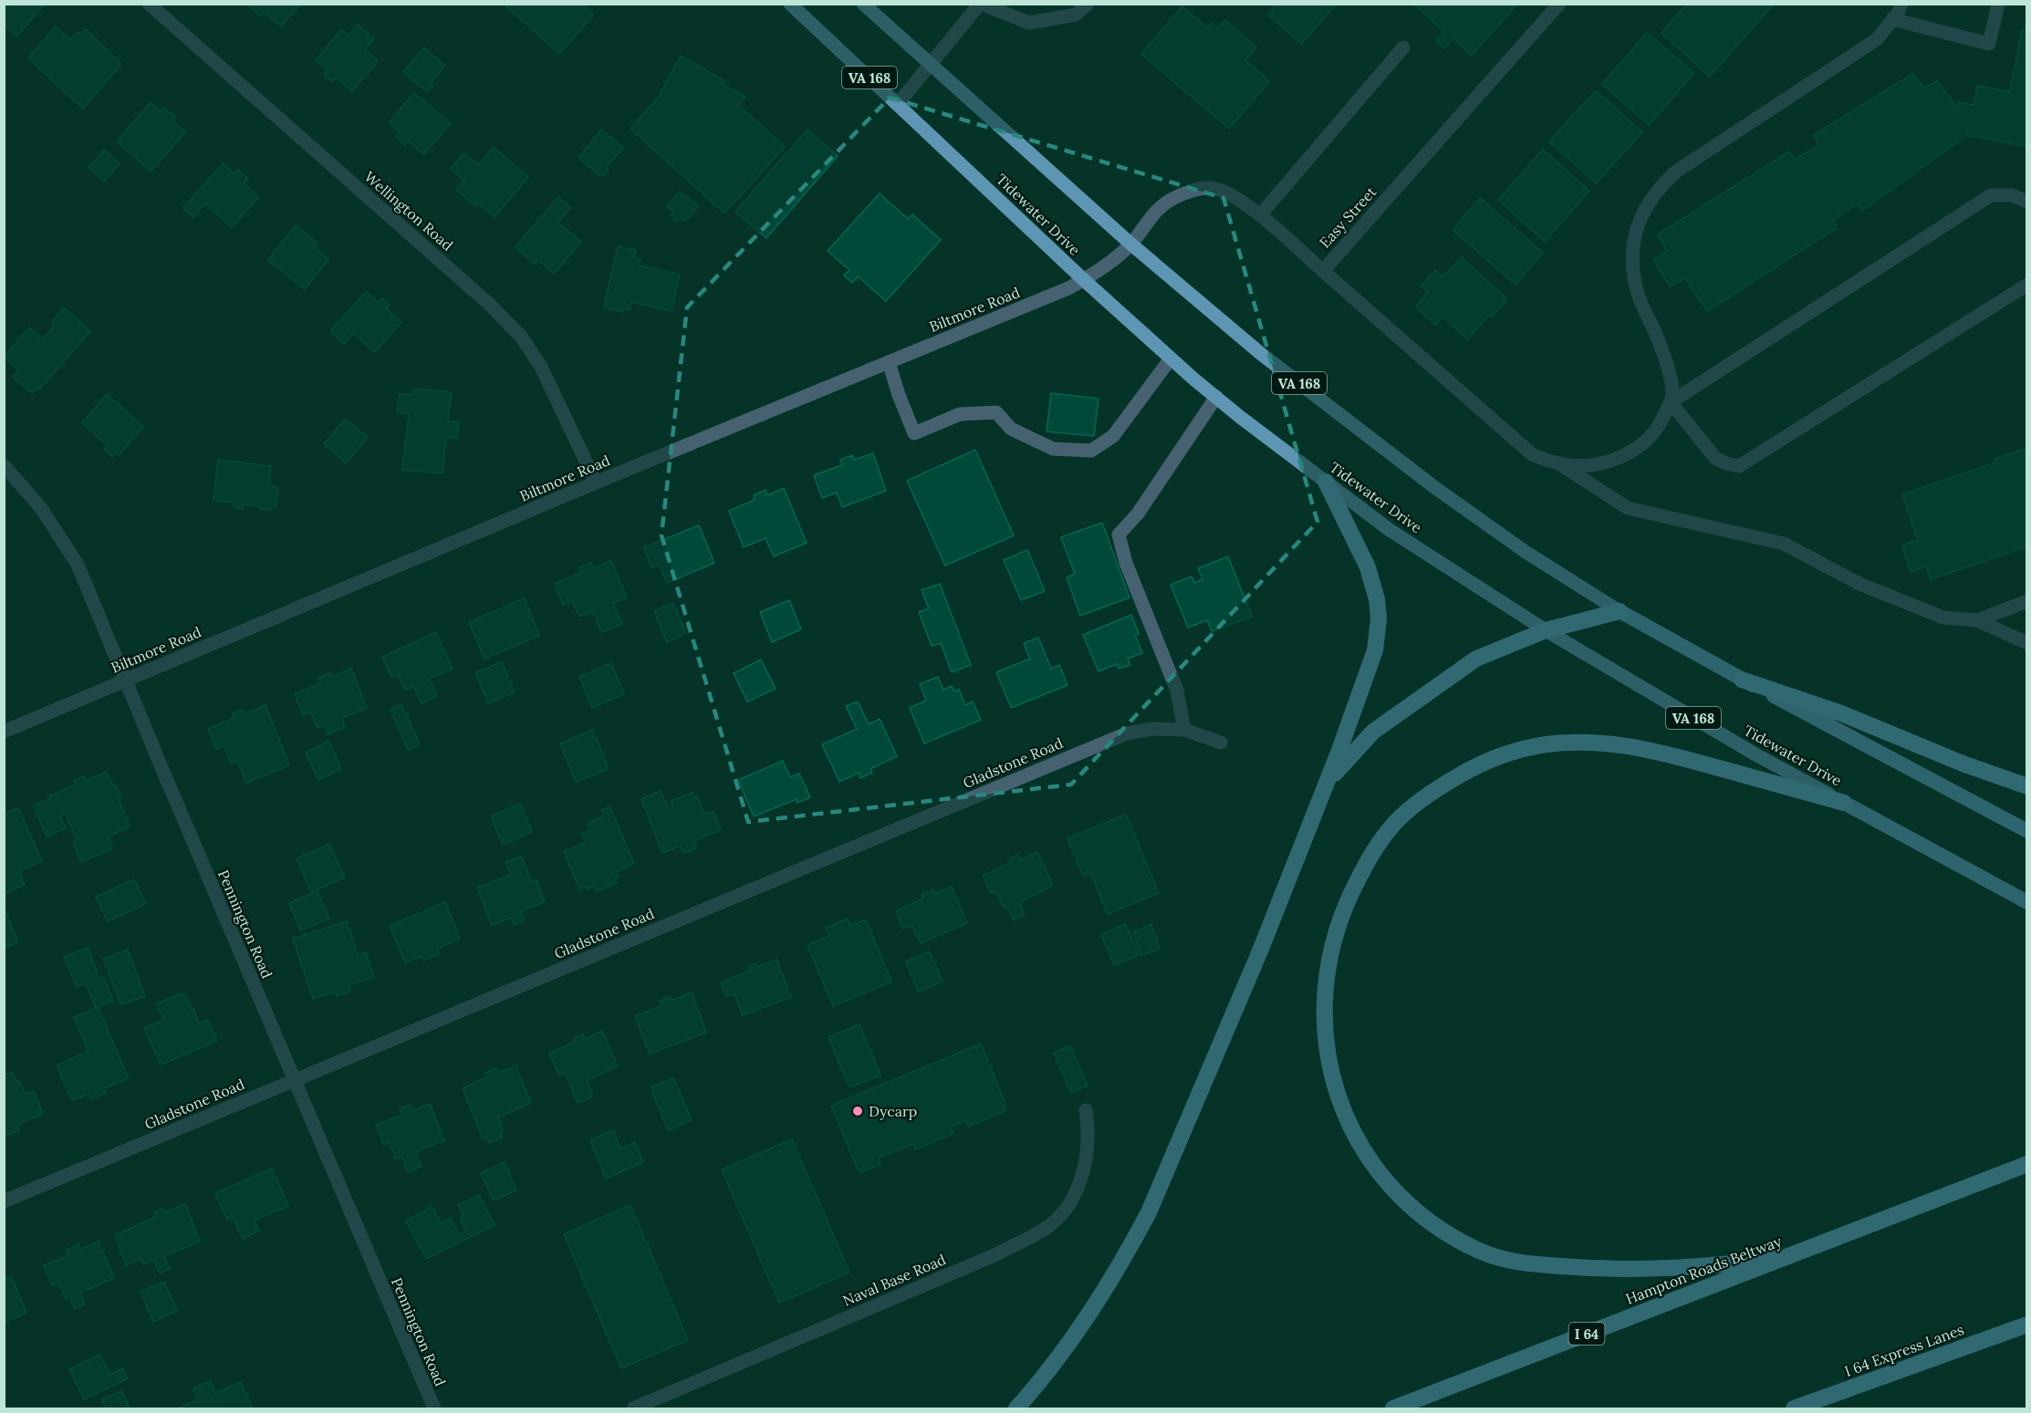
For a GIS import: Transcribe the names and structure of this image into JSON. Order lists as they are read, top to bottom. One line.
{"streets":{"highway":["VA 168","Tidewater Drive","Hampton Roads Beltway","I 64","I 64 Express Lanes"],"street":["Wellington Road","Easy Street","Biltmore Road","Gladstone Road","Pennington Road","Naval Base Road"]},"crossings":[["VA 168","Easy Street"],["VA 168","Biltmore Road"],["Wellington Road","Biltmore Road"],["Tidewater Drive","Biltmore Road"],["Easy Street","Biltmore Road"],["Biltmore Road","Pennington Road"],["Gladstone Road","Pennington Road"]],"places":["Dycarp"]}
